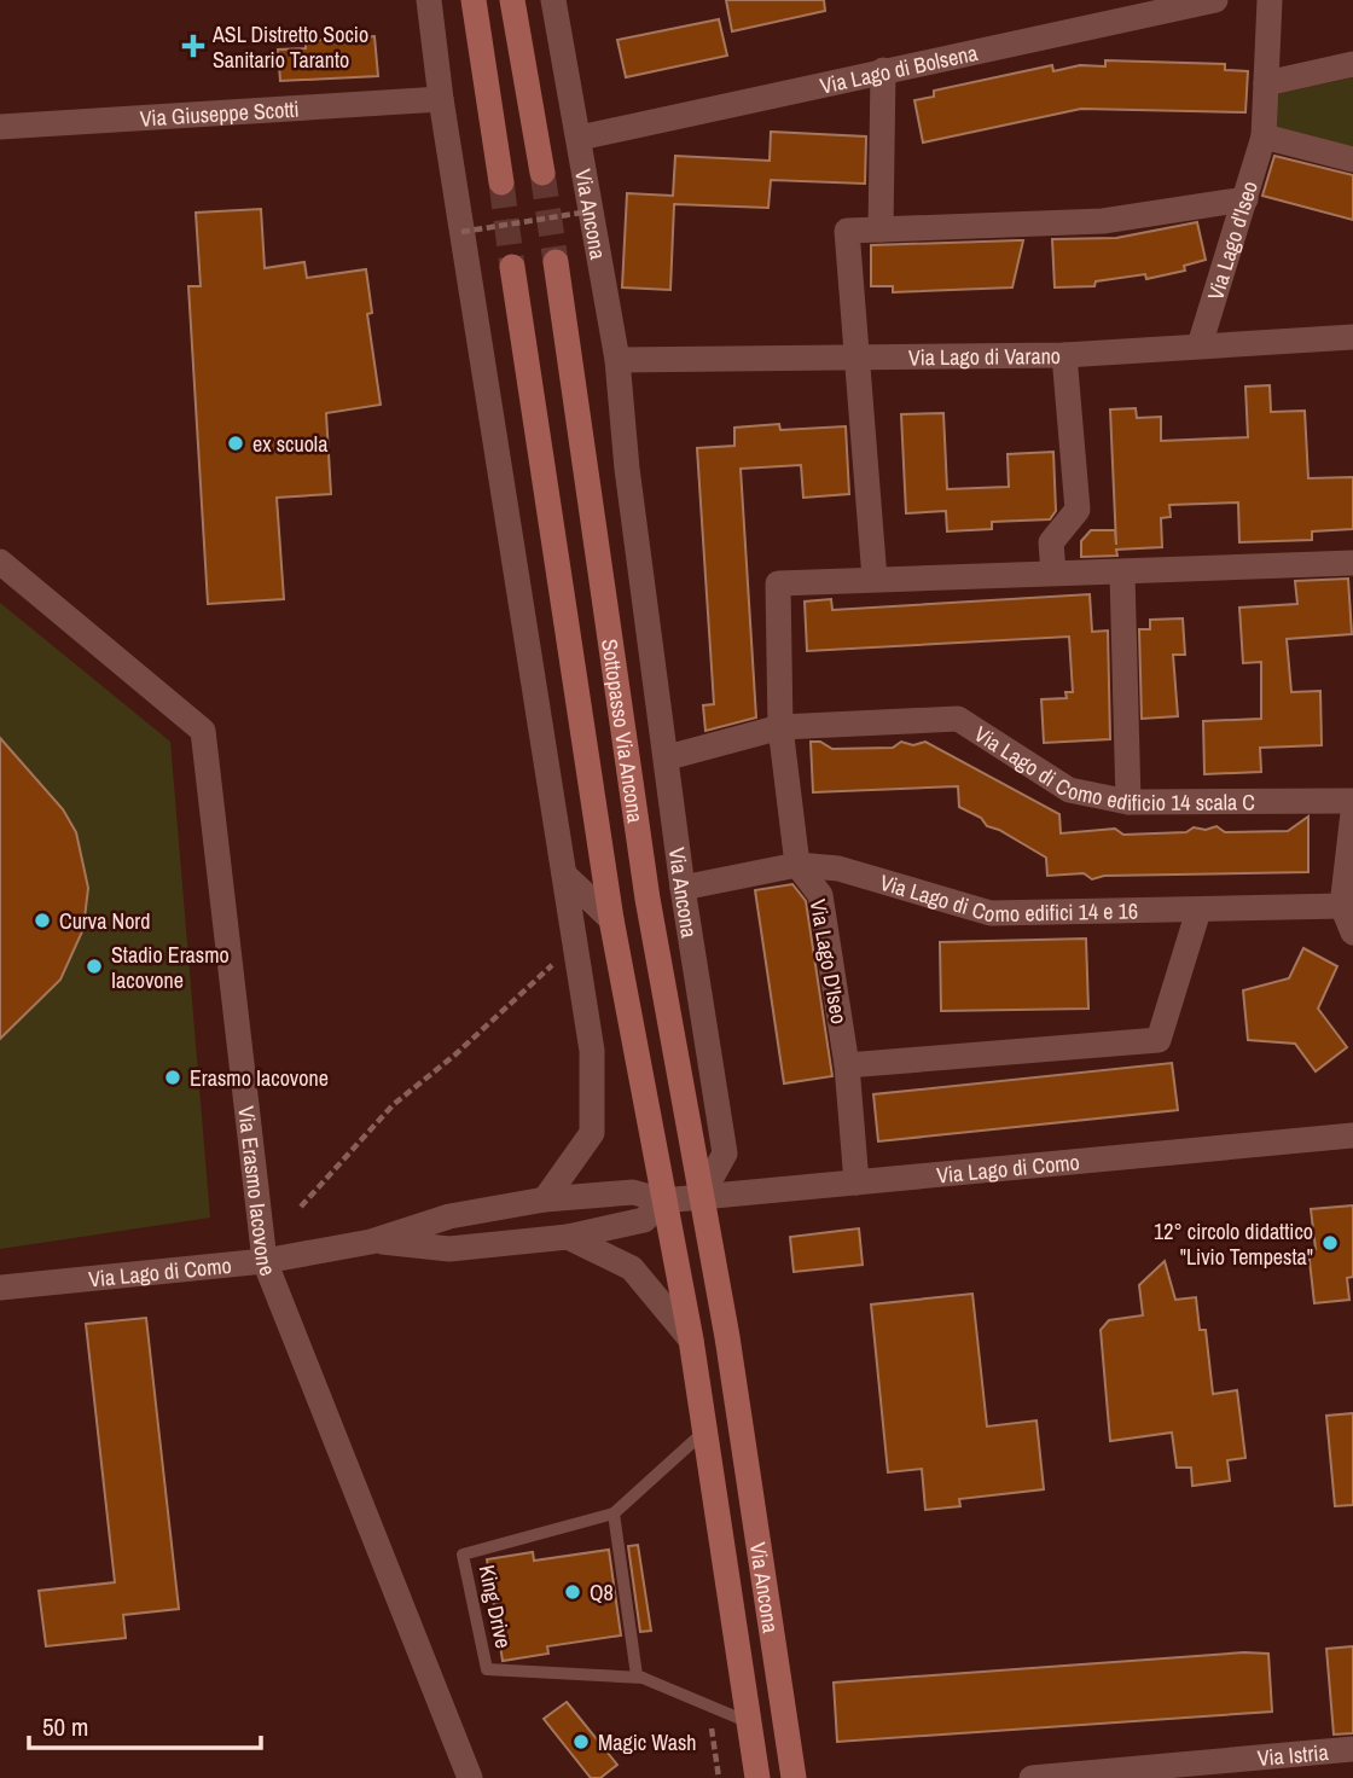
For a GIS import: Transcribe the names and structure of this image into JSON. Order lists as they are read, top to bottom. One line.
{"streets":{"street":["Via Lago di Bolsena","Via Giuseppe Scotti","Via Ancona","Via Lago d'Iseo","Via Lago di Varano","Sottopasso Via Ancona","Via Lago di Como edificio 14 scala C","Via Lago di Como edifici 14 e 16","Via Lago D'Iseo","Via Lago di Como","Via Erasmo Iacovone","Via Istria"],"lane":["King Drive"]},"crossings":[["Via Lago di Bolsena","Via Ancona"],["Via Ancona","Via Lago di Varano"],["Via Ancona","Sottopasso Via Ancona"],["Via Ancona","Via Lago di Como edificio 14 scala C"],["Via Ancona","Via Lago di Como edifici 14 e 16"],["Via Ancona","Via Lago di Como"],["Via Lago d'Iseo","Via Lago di Varano"],["Sottopasso Via Ancona","Via Lago di Como"],["Via Lago di Como edifici 14 e 16","Via Lago D'Iseo"],["Via Lago D'Iseo","Via Lago di Como"],["Via Lago di Como","Via Erasmo Iacovone"]],"places":{"health":["ASL Distretto Socio Sanitario Taranto"],"other":["ex scuola","Curva Nord","Stadio Erasmo Iacovone","Erasmo Iacovone","12° circolo didattico \"Livio Tempesta\"","Q8","Magic Wash"]},"scale_bar":"50 m"}
